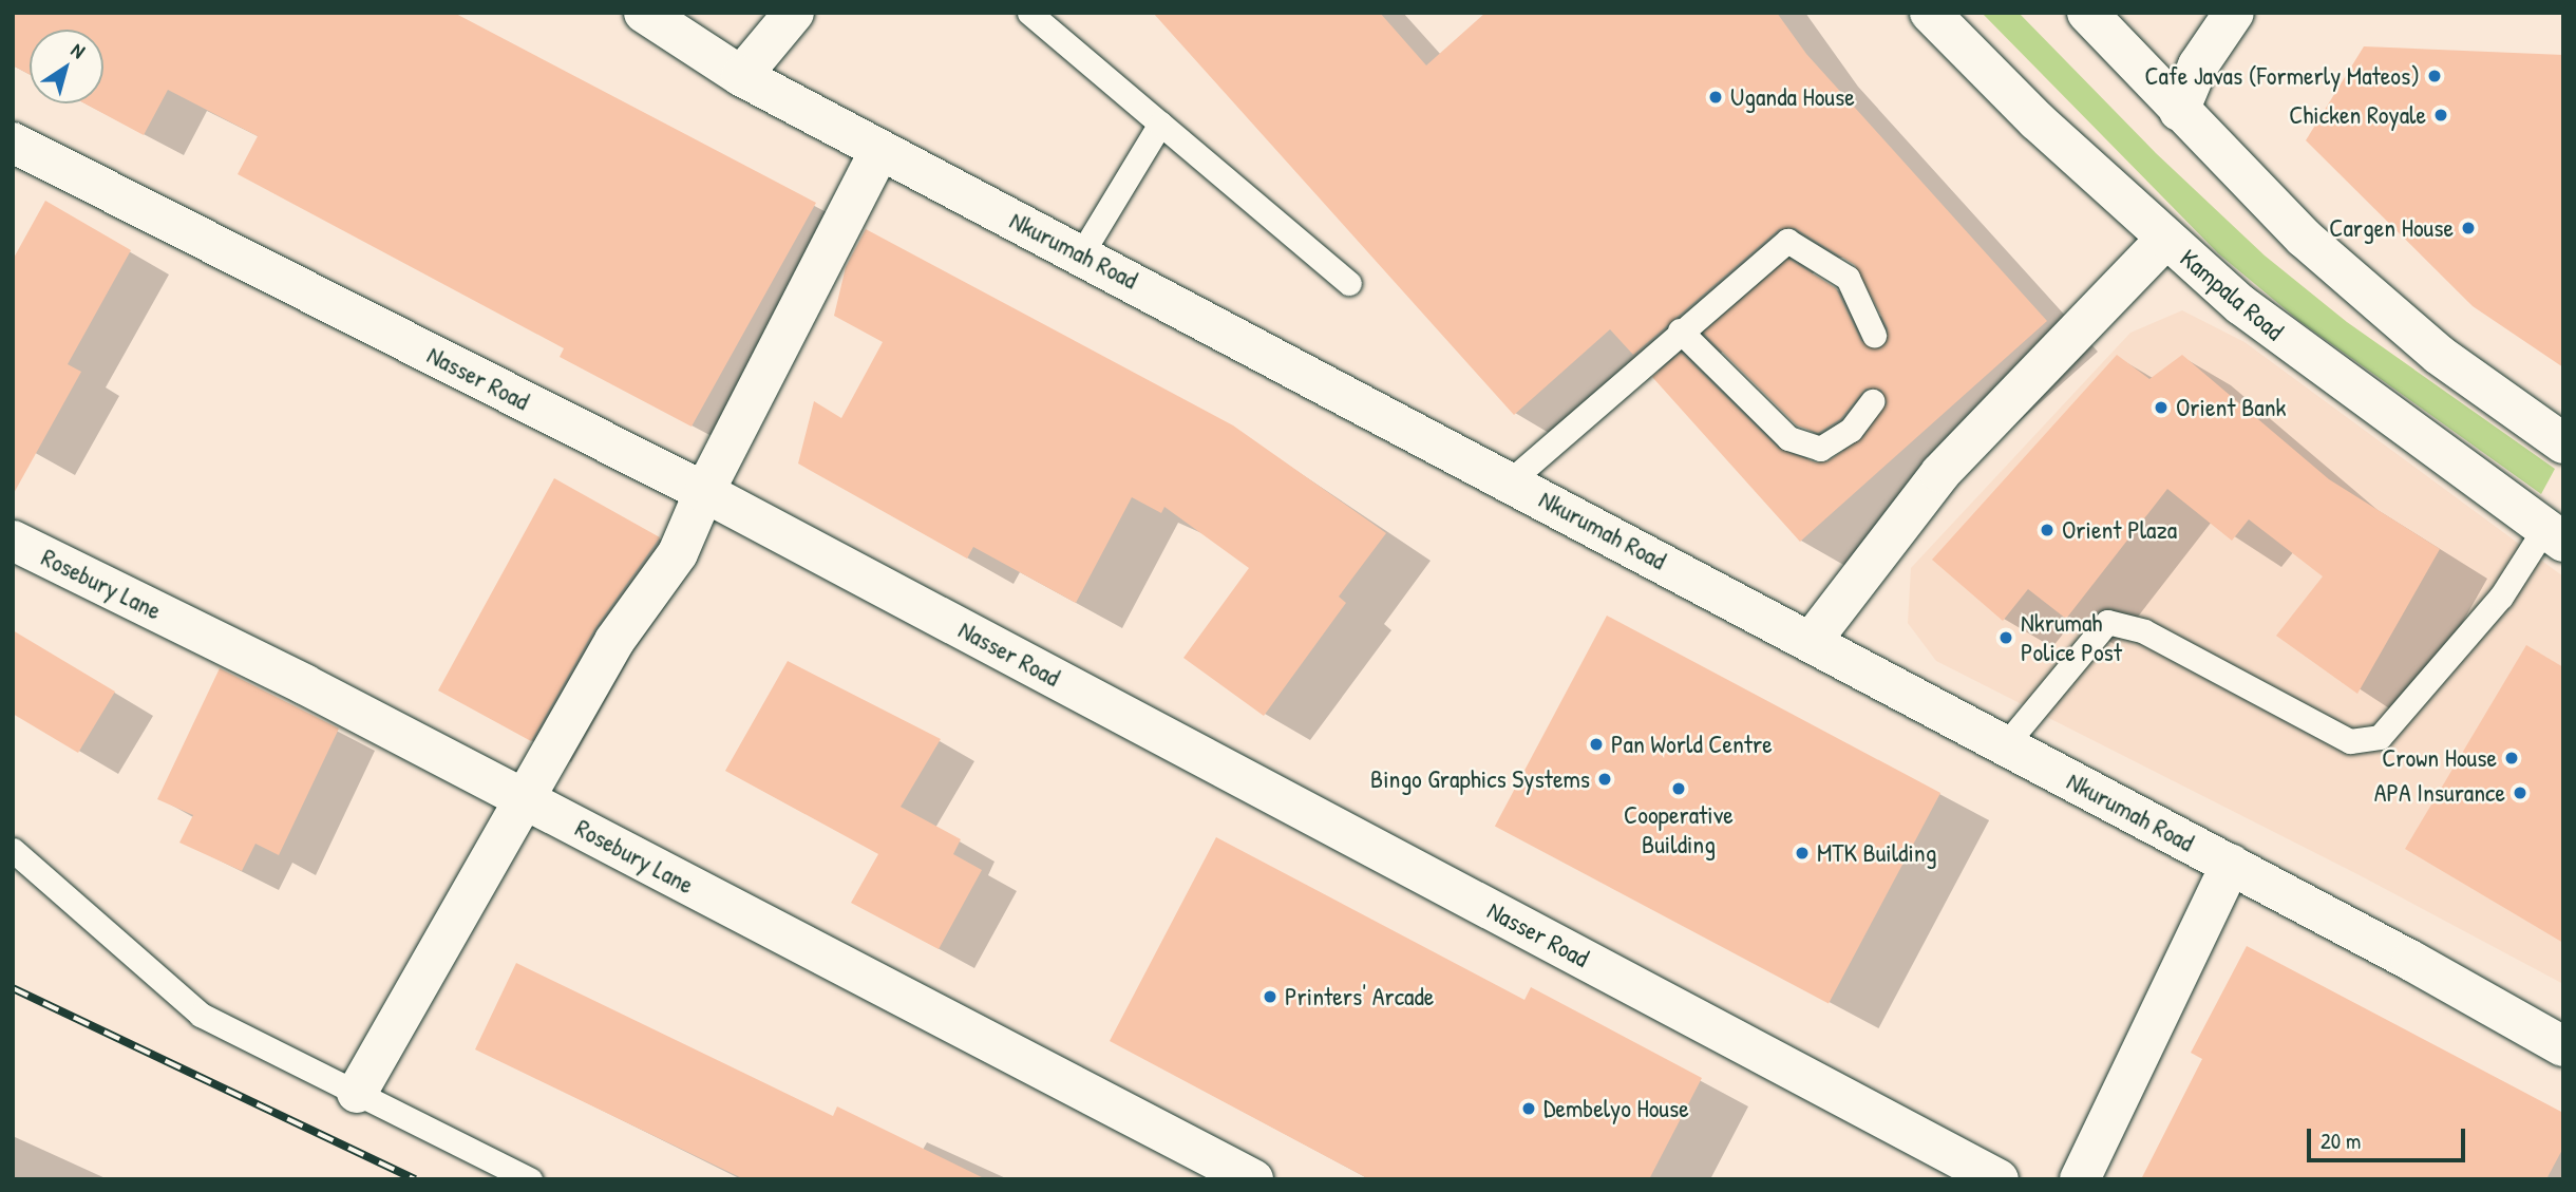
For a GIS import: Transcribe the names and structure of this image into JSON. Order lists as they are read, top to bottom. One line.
{"streets":{"street":["Nkurumah Road","Kampala Road","Nasser Road","Rosebury Lane"]},"places":["Cafe Javas (Formerly Mateos)","Uganda House","Chicken Royale","Cargen House","Orient Bank","Orient Plaza","Nkrumah Police Post","Pan World Centre","Crown House","Bingo Graphics Systems","Cooperative Building","APA Insurance","MTK Building","Printers' Arcade","Dembelyo House"],"scale_bar":"20 m","north":"top right"}
